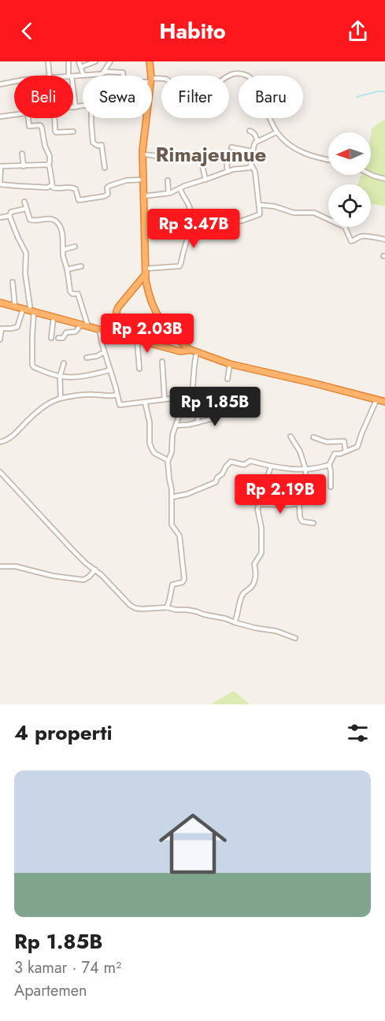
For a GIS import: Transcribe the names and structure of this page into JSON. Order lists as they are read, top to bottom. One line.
{"districts":["Rimajeunue"],"north":"left","page":{"header":"Habito","chip":["Beli","Sewa","Filter","Baru"],"price":["Rp 3.47B","Rp 2.03B","Rp 1.85B","Rp 2.19B"],"heading":"4 properti","list":[{"name":"Rp 1.85B","note":"3 kamar · 74 m² · Apartemen"}]}}
